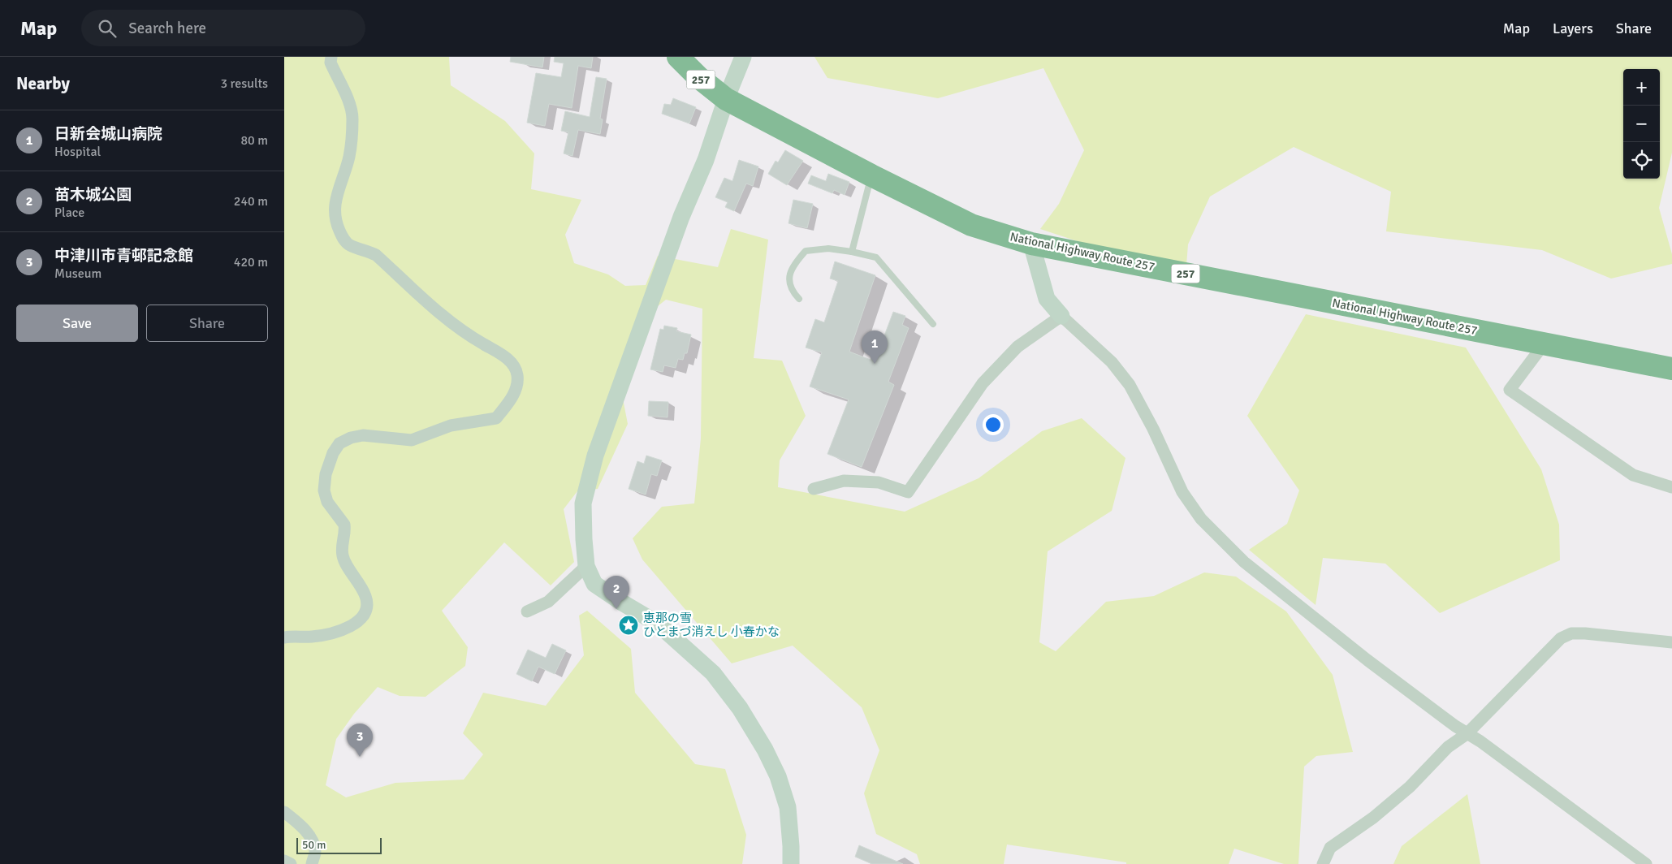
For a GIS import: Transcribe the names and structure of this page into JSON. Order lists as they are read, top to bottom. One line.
{"streets":{"highway":["257","National Highway Route 257"]},"places":{"place":["恵那の雪 ひとまづ消えし 小春かな"]},"scale_bar":"50 m","page":{"header":"Map","search":"Search here","nav":["Map","Layers","Share"],"heading":["Nearby","3 results"],"map_buttons":["+","−"],"list":[{"mark":"1","name":"日新会城山病院","note":"Hospital","value":"80 m"},{"mark":"2","name":"苗木城公園","note":"Place","value":"240 m"},{"mark":"3","name":"中津川市青邨記念館","note":"Museum","value":"420 m"}],"buttons":["Save","Share"],"pins":["1","2","3"],"scale":"50 m"}}
